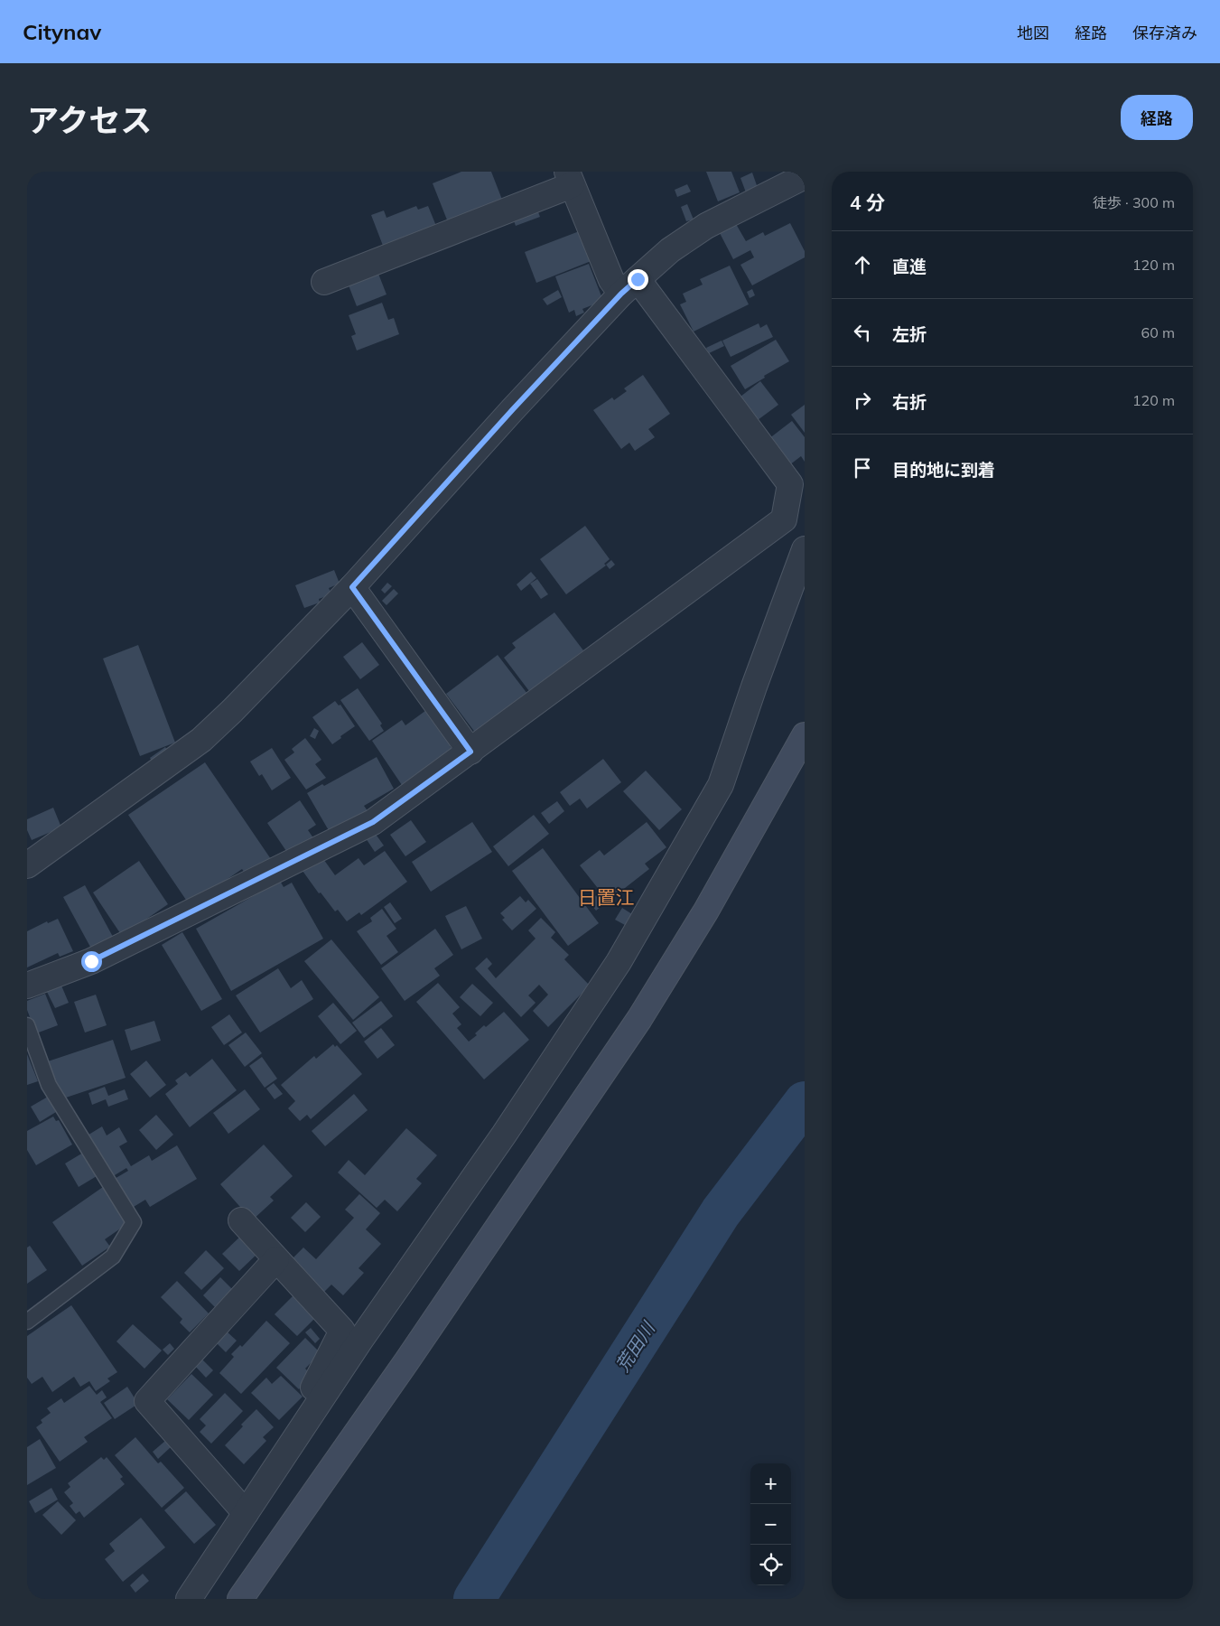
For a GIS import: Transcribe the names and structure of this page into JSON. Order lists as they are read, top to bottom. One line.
{"districts":["日置江"],"water":["荒田川"],"page":{"header":"Citynav","nav":["地図","経路","保存済み"],"title":"アクセス","buttons":"経路","heading":["4 分","徒歩 · 300 m"],"list":[["直進","120 m"],["左折","60 m"],["右折","120 m"],"目的地に到着"],"map_buttons":["+","−"]}}
